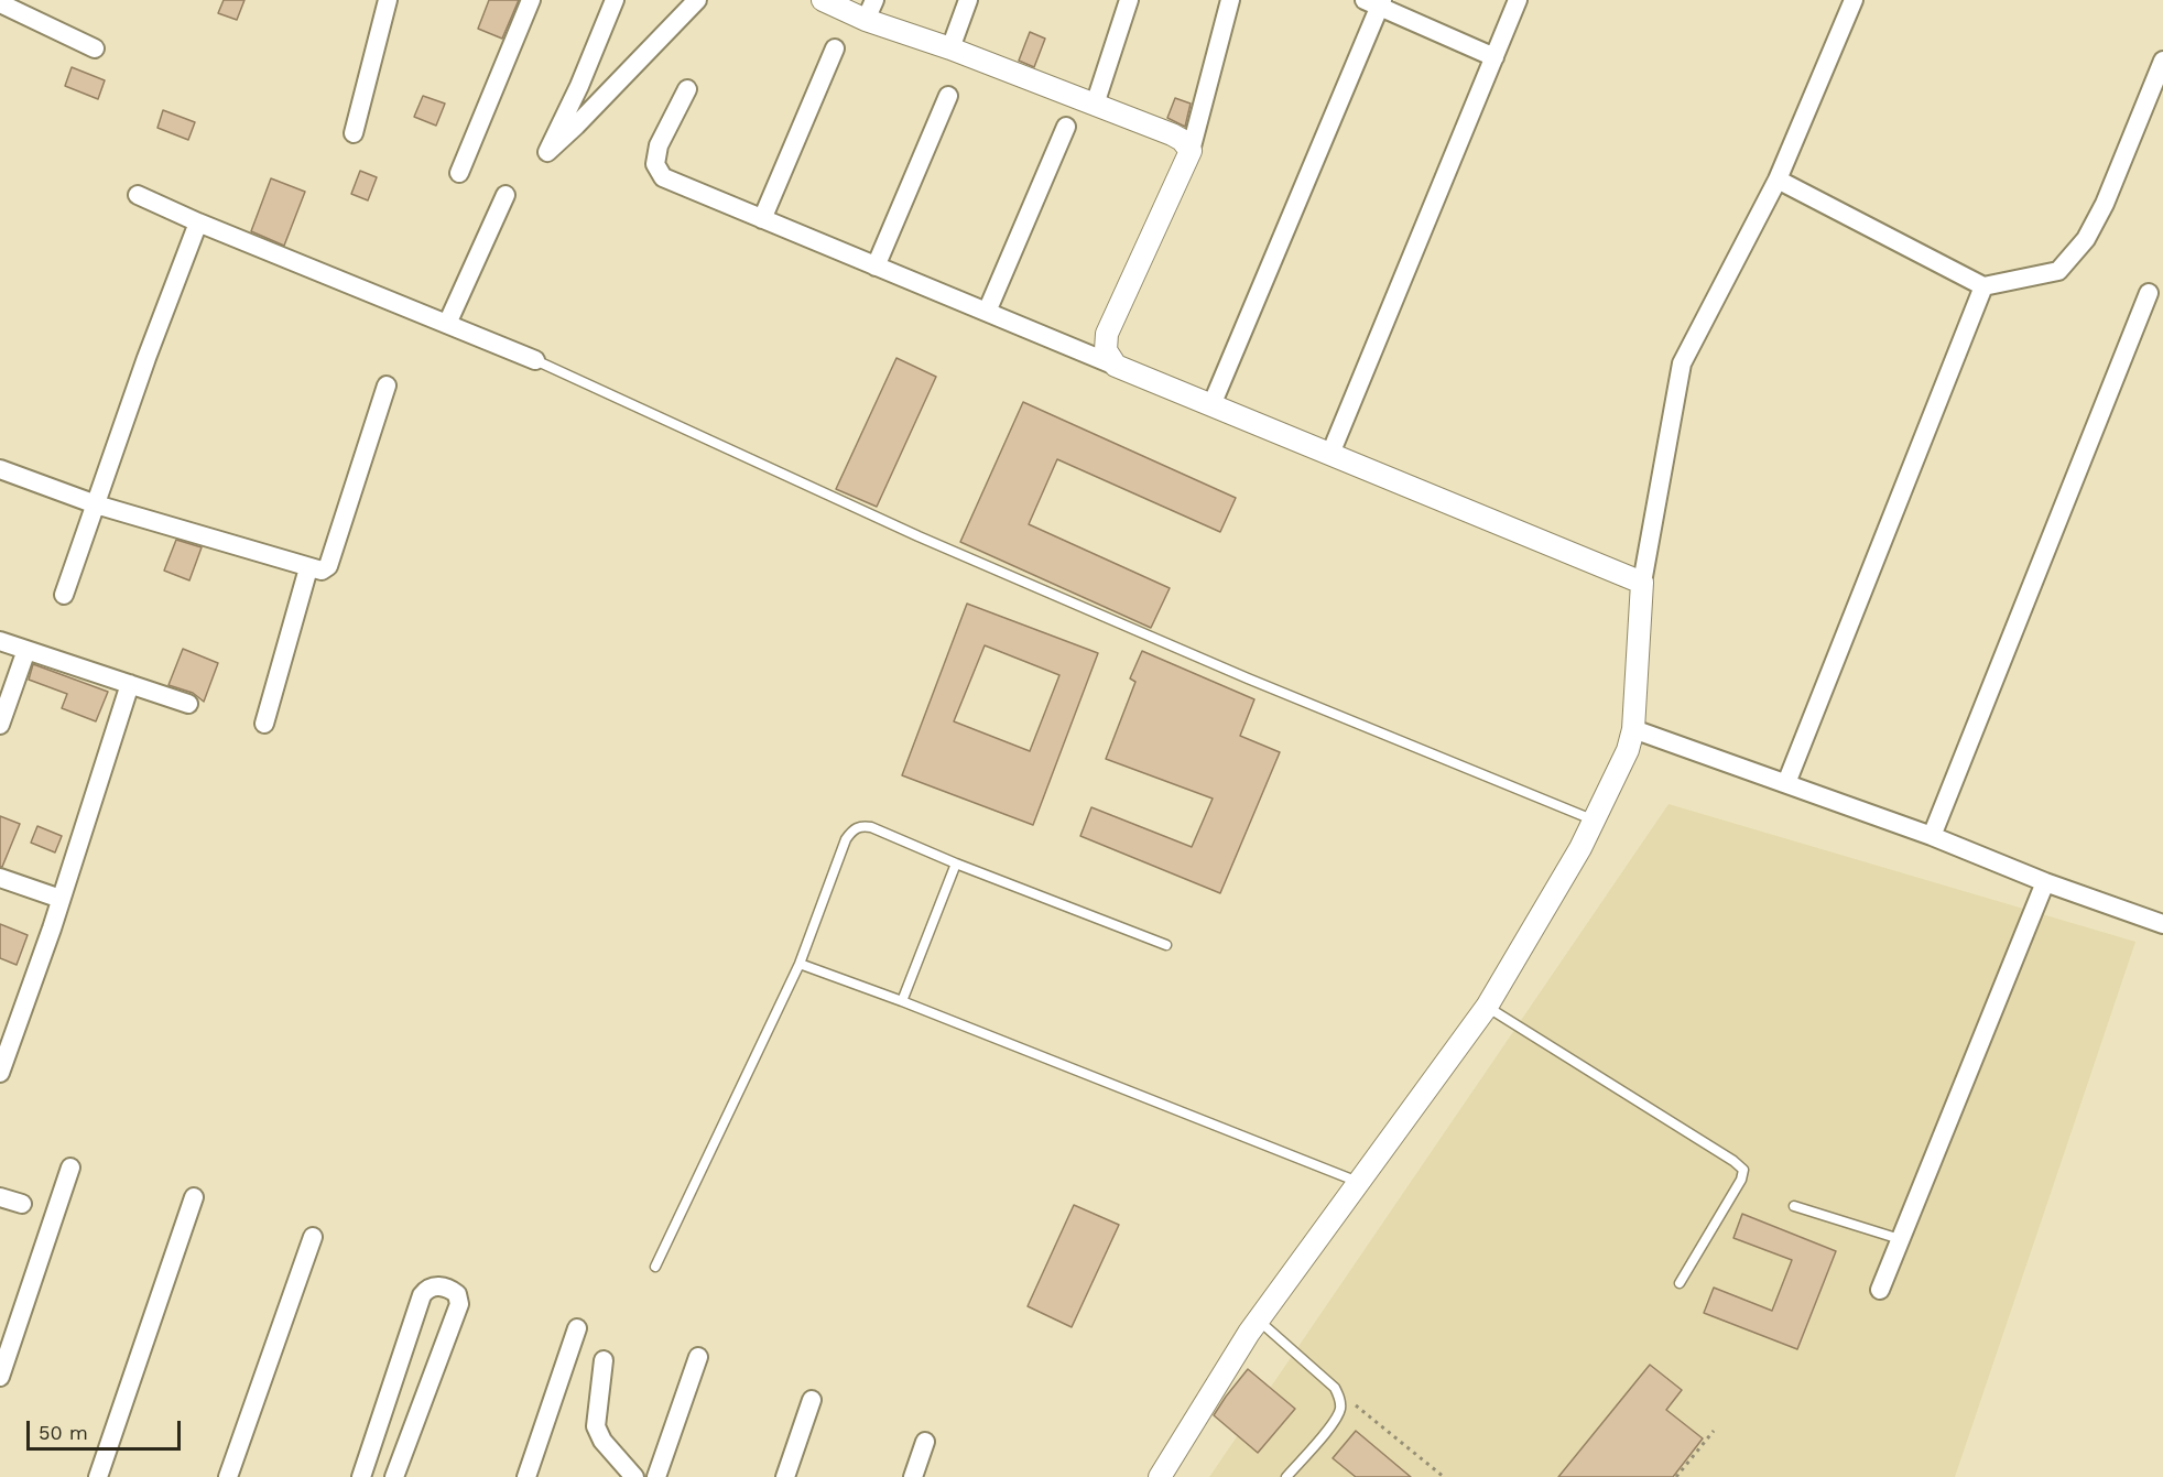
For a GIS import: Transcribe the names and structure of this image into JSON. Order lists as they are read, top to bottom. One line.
{"scale_bar":"50 m"}
